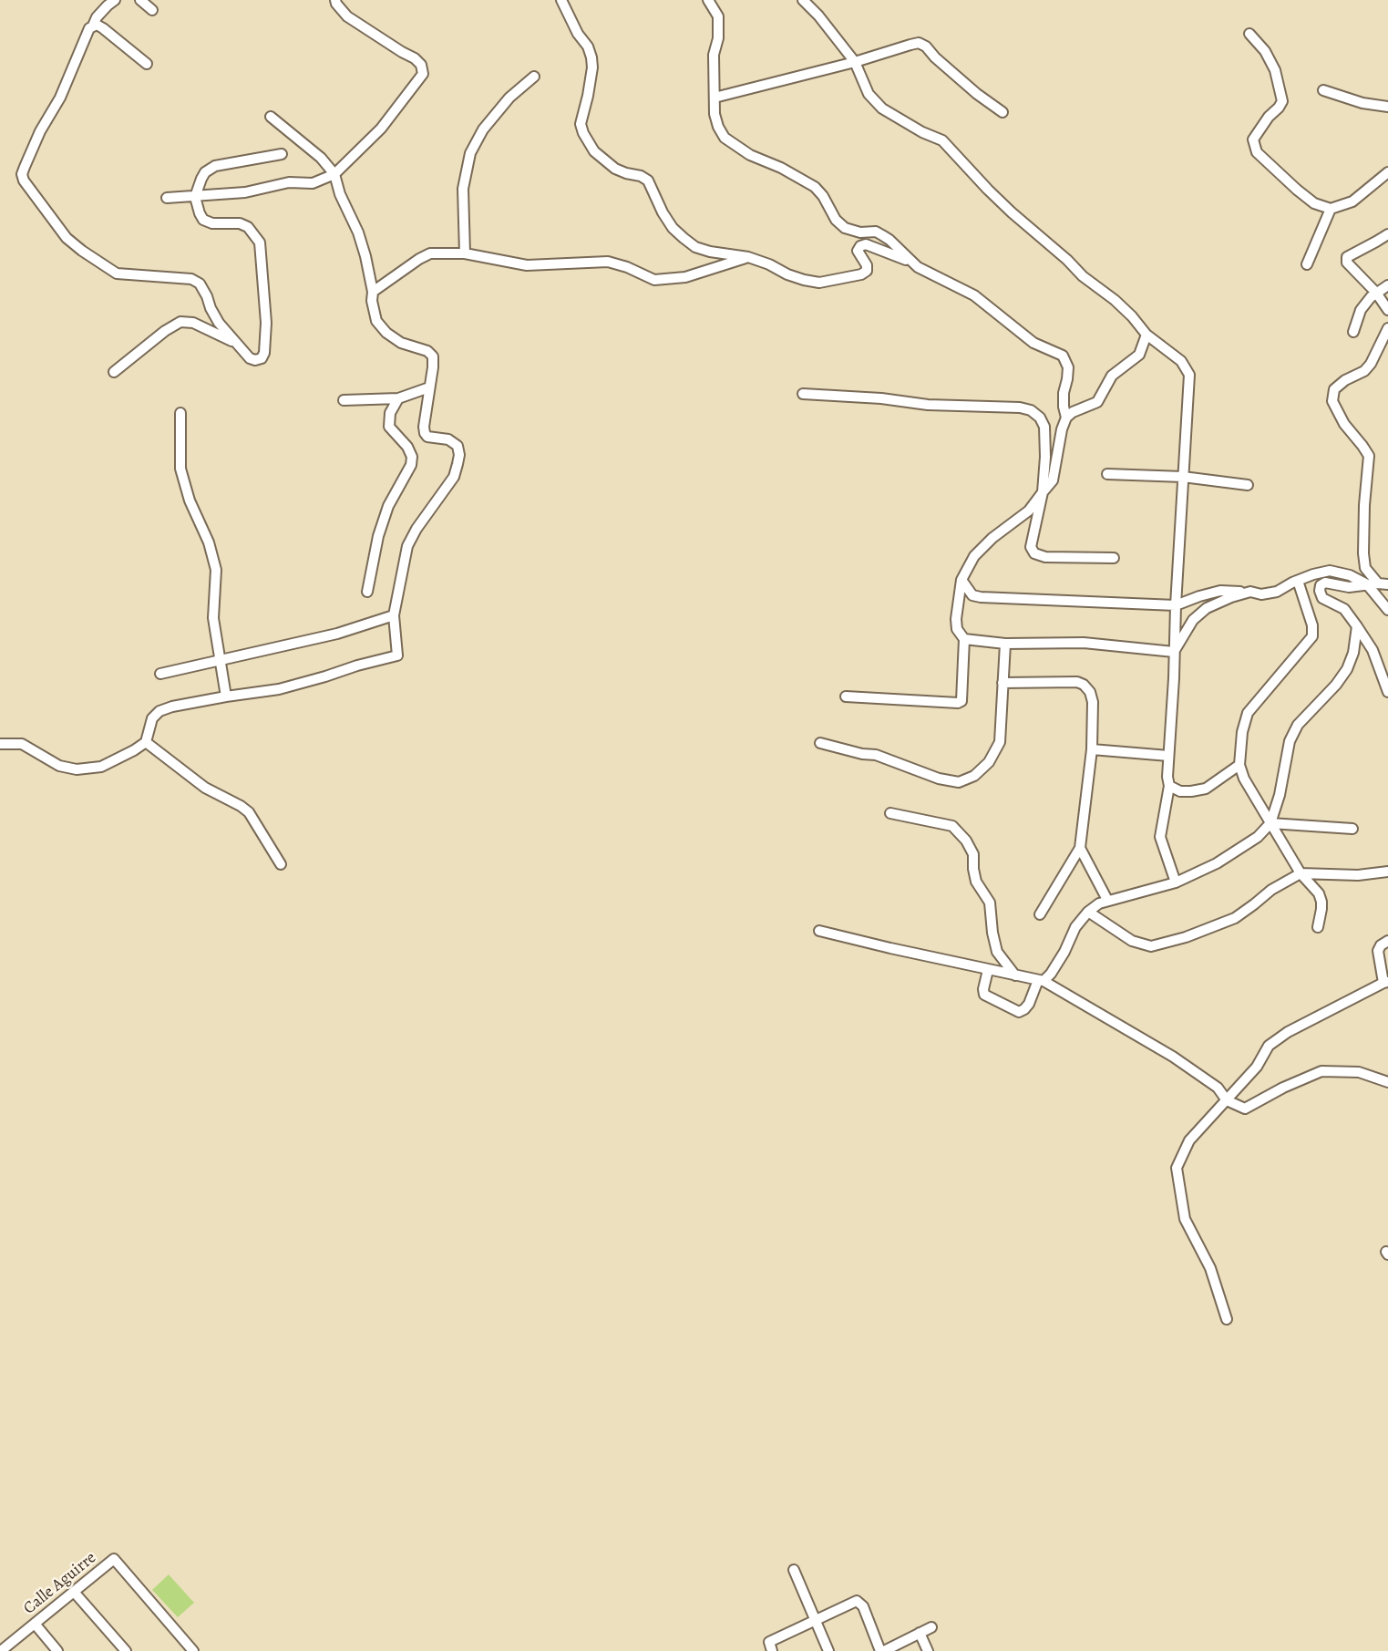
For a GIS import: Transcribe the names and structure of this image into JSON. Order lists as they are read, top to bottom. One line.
{"streets":{"street":["Calle Aguirre"]}}
